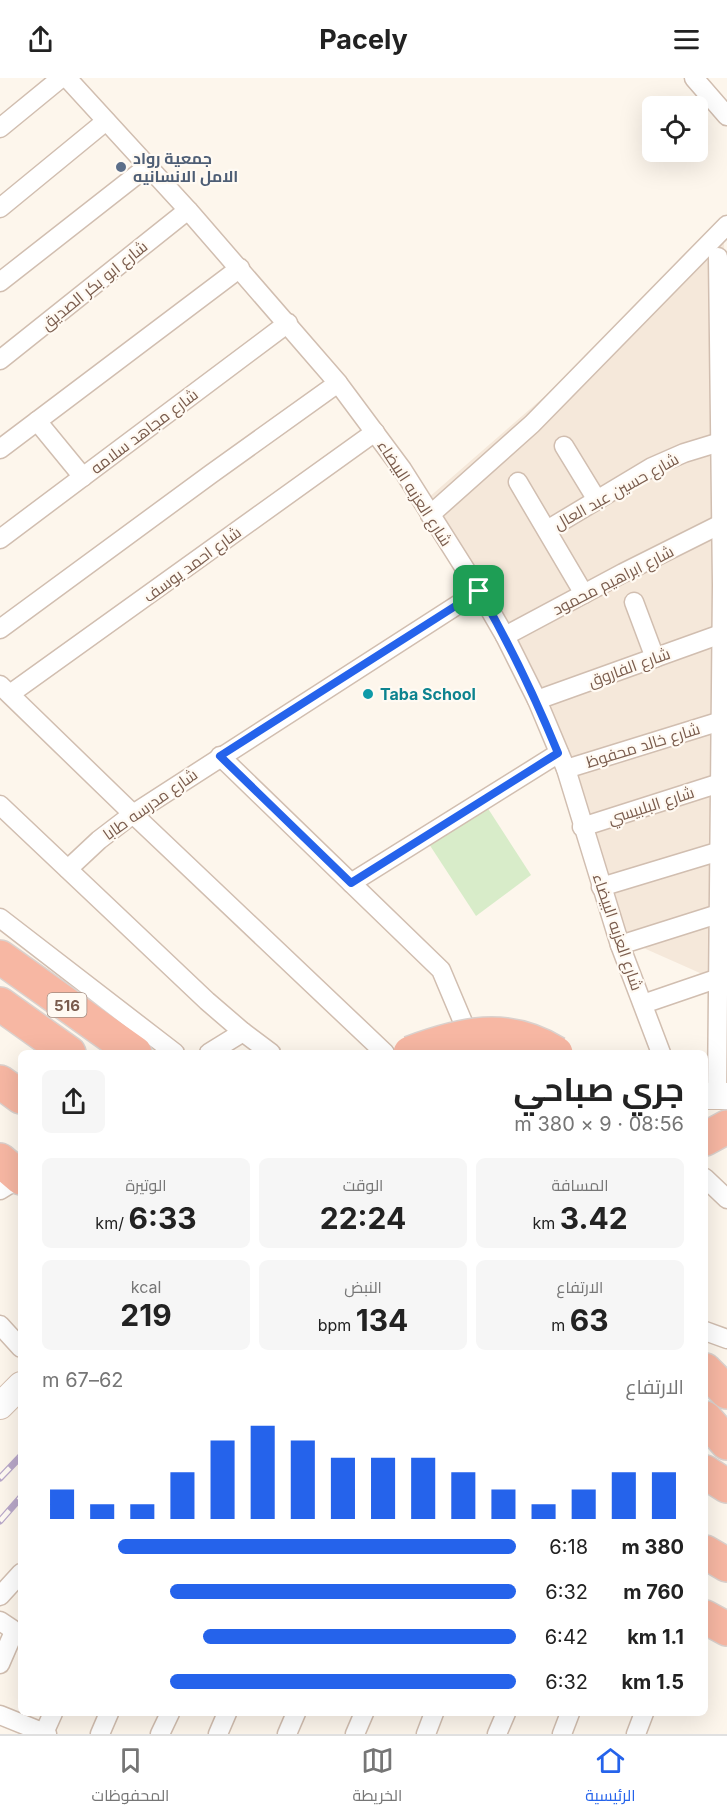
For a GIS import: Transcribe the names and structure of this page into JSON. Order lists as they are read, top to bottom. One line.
{"streets":{"highway":["516"],"street":["شارع ابو بكر الصديق","شارع مجاهد سلامه","شارع حسين عبد العال","شارع العزبه البيضاء","شارع احمد يوسف","شارع ابراهيم محمود","شارع الفاروق","شارع خالد محفوظ","شارع مدرسه طابا","شارع البلبيسي"]},"crossings":[["شارع ابو بكر الصديق","شارع العزبه البيضاء"],["شارع مجاهد سلامه","شارع العزبه البيضاء"],["شارع العزبه البيضاء","شارع احمد يوسف"],["شارع العزبه البيضاء","شارع ابراهيم محمود"],["شارع العزبه البيضاء","شارع الفاروق"],["شارع العزبه البيضاء","شارع خالد محفوظ"],["شارع العزبه البيضاء","شارع مدرسه طابا"],["شارع العزبه البيضاء","شارع البلبيسي"]],"places":["جمعية رواد الامل الانسانيه","Taba School"],"page":{"header":"Pacely","heading":["جري صباحي","08:56 · 9 × 380 m"],"stats":[["المسافة","3.42 km"],["الوقت","22:24"],["الوتيرة","6:33 /km"],["الارتفاع","63 m"],["النبض","134 bpm"],["kcal","219"]],"chart":["الارتفاع","62–67 m"],"list":[{"name":"380 m","note":"6:18"},{"name":"760 m","note":"6:32"},{"name":"1.1 km","note":"6:42"},{"name":"1.5 km","note":"6:32"}],"tabs":["الرئيسية","الخريطة","المحفوظات"]}}
